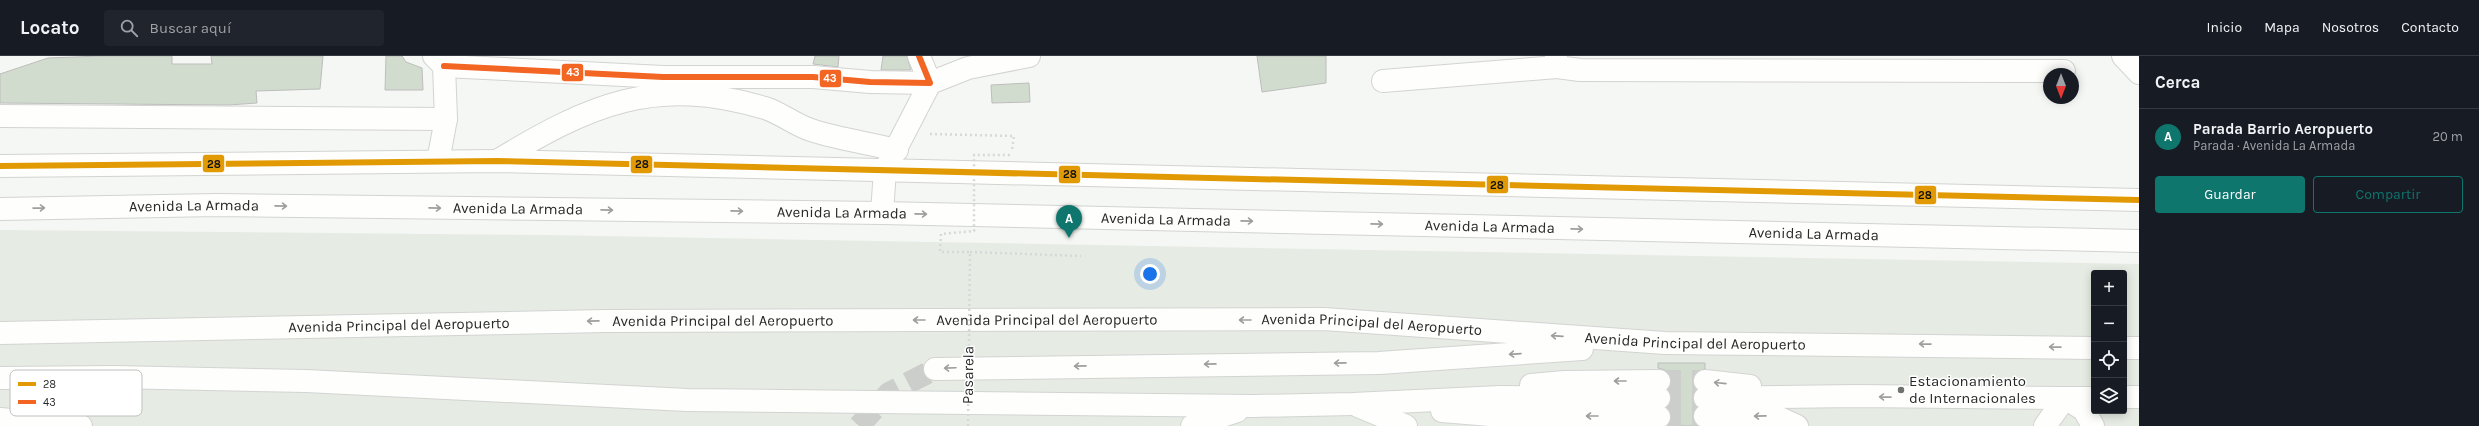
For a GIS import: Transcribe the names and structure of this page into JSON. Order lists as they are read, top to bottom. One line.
{"streets":{"main road":["Avenida La Armada","Avenida Principal del Aeropuerto"],"path":["Pasarela"]},"places":["Estacionamiento de Internacionales"],"lines":["transit line 43","transit line 28"],"legend":["28","43"],"north":"bottom","page":{"header":"Locato","search":"Buscar aquí","nav":["Inicio","Mapa","Nosotros","Contacto"],"heading":"Cerca","list":[{"mark":"A","name":"Parada Barrio Aeropuerto","note":"Parada · Avenida La Armada","value":"20 m"}],"buttons":["Guardar","Compartir"],"pins":"A","map_buttons":["+","−"]}}
